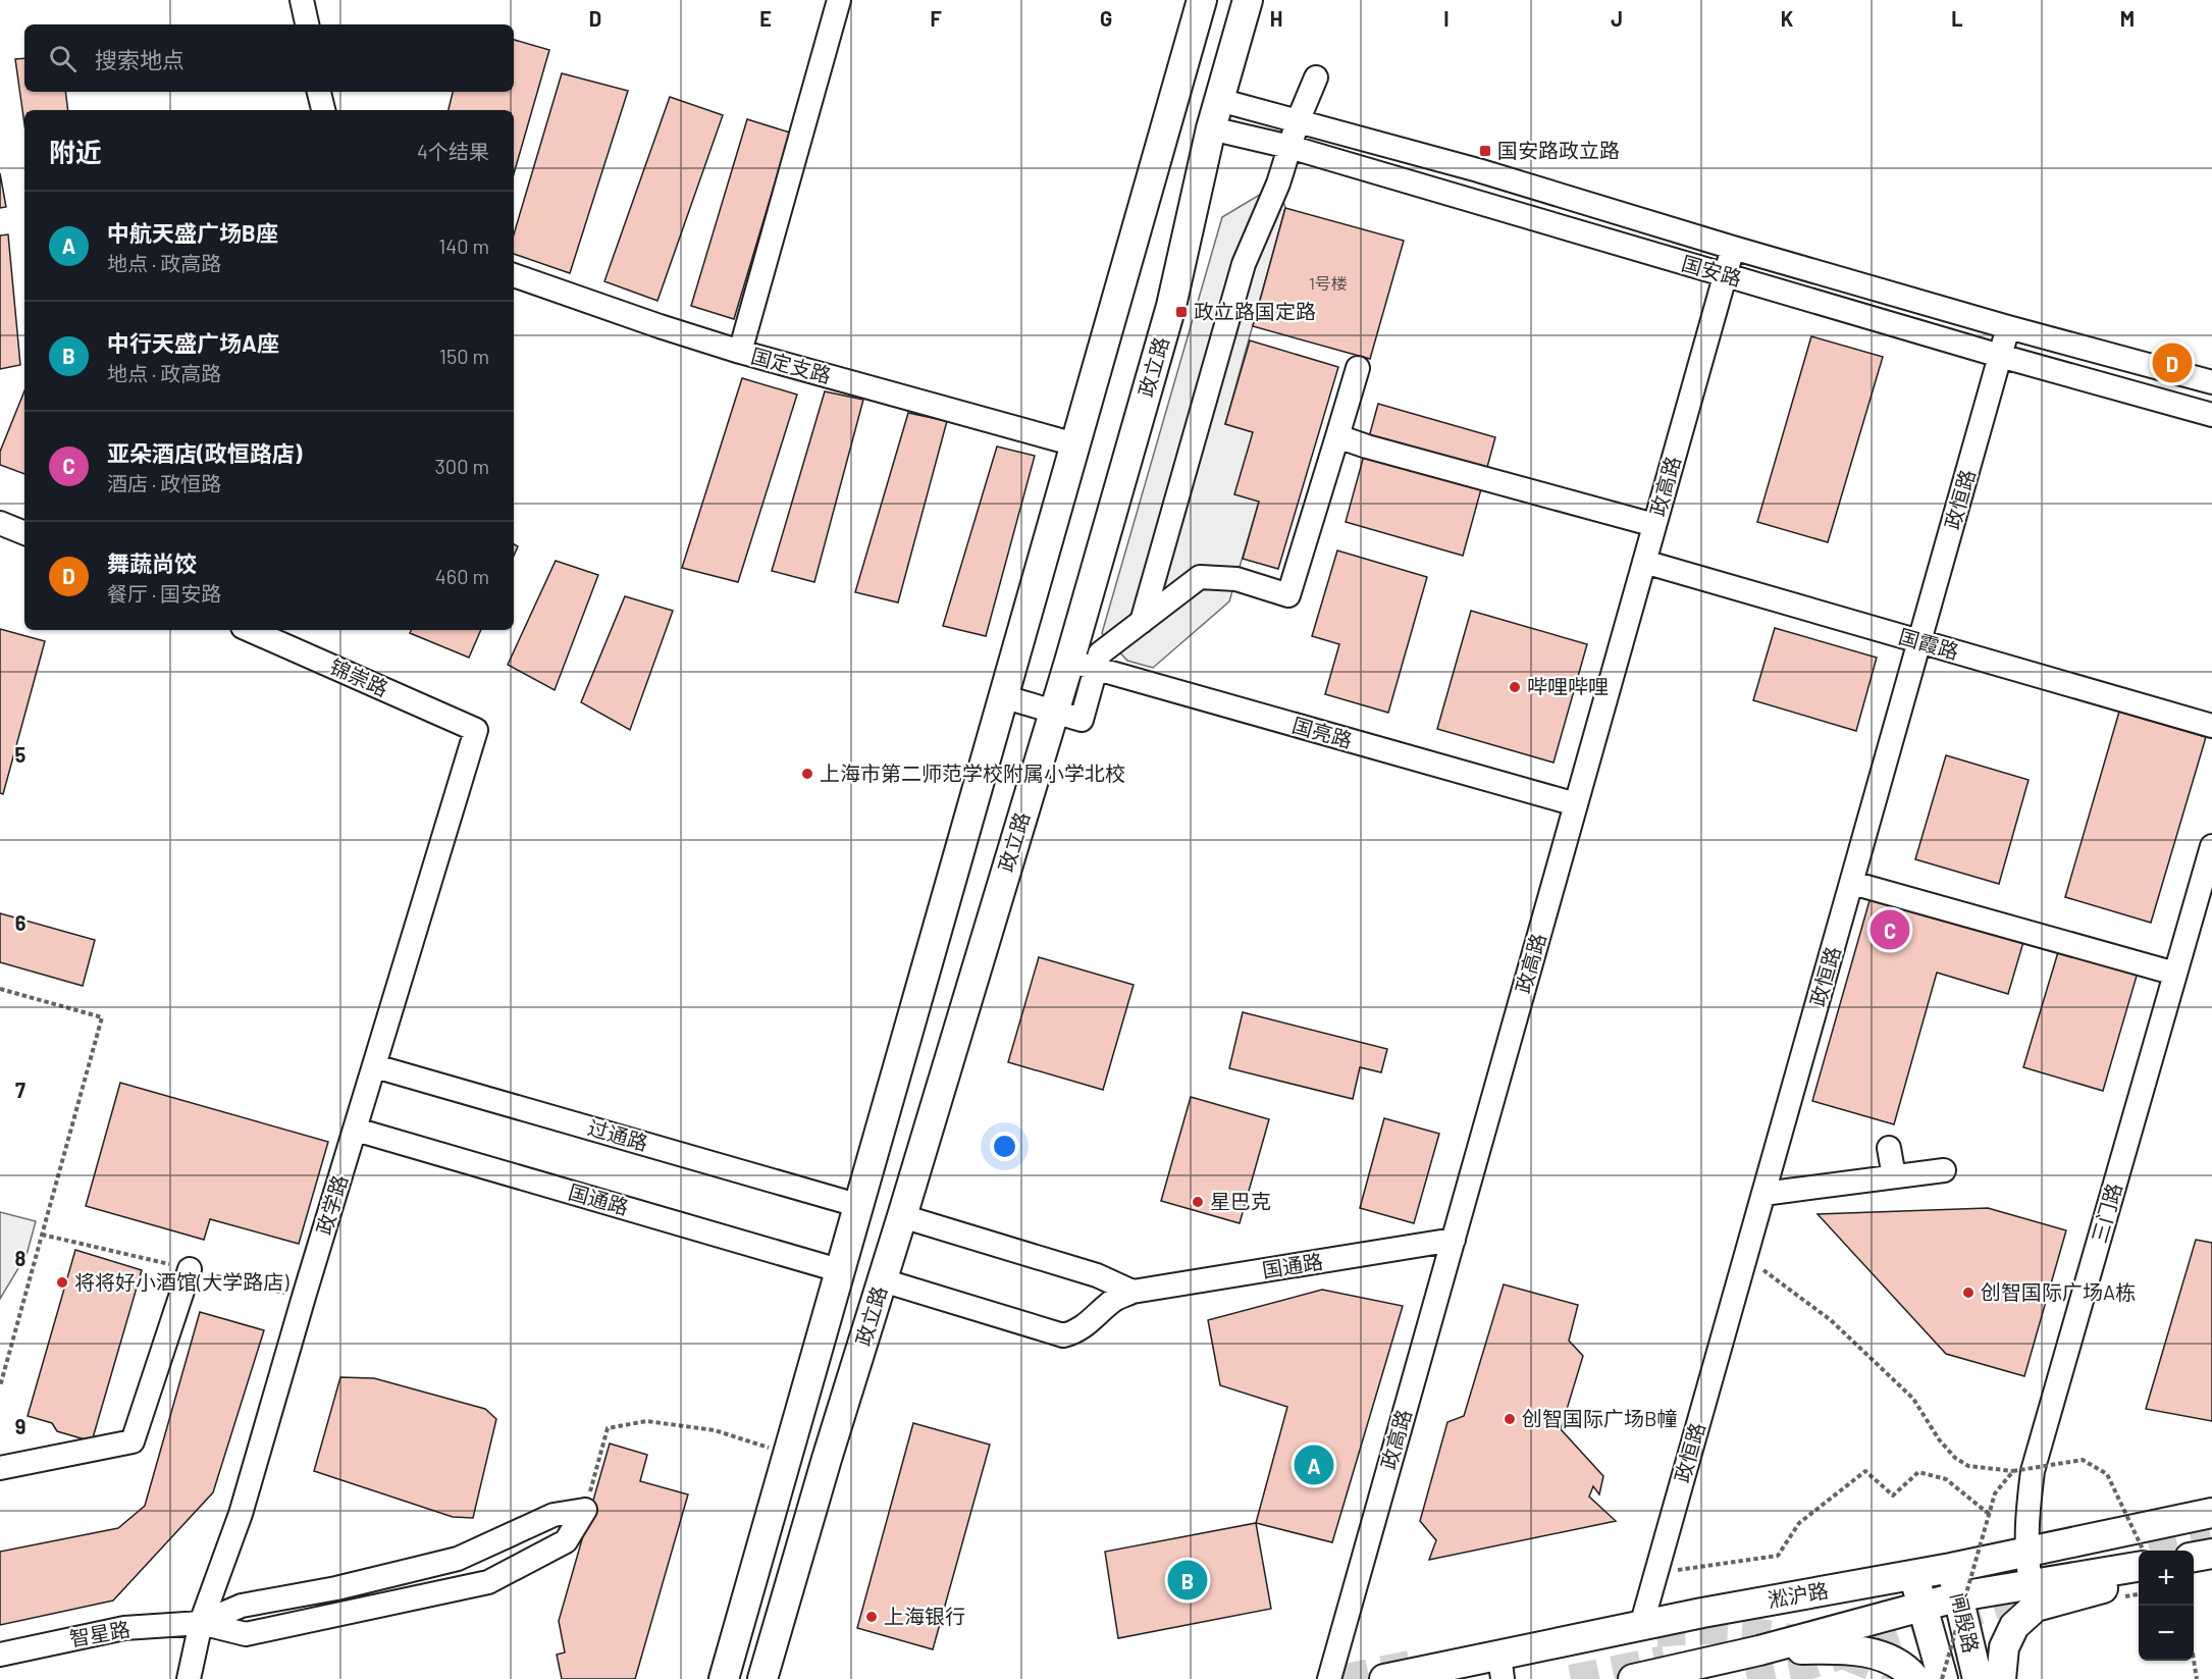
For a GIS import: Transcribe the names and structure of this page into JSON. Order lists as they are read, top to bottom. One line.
{"streets":{"main road":["政立路","淞沪路","闸殷路"],"street":["国安路","国定支路","政高路","政恒路","国霞路","锦崇路","国亮路","过通路","国通路","政学路","三门路","智星路"]},"crossings":[["国安路","政立路"],["国安路","政高路"],["国安路","政恒路"],["国定支路","政立路"],["政立路","国亮路"],["政立路","过通路"],["政立路","国通路"],["政高路","国霞路"],["政高路","国亮路"],["政高路","国通路"],["政恒路","国霞路"],["政恒路","淞沪路"],["锦崇路","政学路"],["过通路","政学路"],["国通路","政学路"],["政学路","智星路"],["三门路","淞沪路"],["淞沪路","闸殷路"]],"places":{"transit":["国安路政立路","政立路国定路"],"other":["哔哩哔哩","上海市第二师范学校附属小学北校","星巴克","将将好小酒馆(大学路店)","创智国际广场A栋","创智国际广场B幢","上海银行"]},"house_numbers":["1号楼"],"page":{"search":"搜索地点","heading":["附近","4个结果"],"list":[{"mark":"A","name":"中航天盛广场B座","note":"地点 · 政高路","value":"140 m"},{"mark":"B","name":"中行天盛广场A座","note":"地点 · 政高路","value":"150 m"},{"mark":"C","name":"亚朵酒店(政恒路店)","note":"酒店 · 政恒路","value":"300 m"},{"mark":"D","name":"舞蔬尚饺","note":"餐厅 · 国安路","value":"460 m"}],"pins":["D","C","A","B"],"map_buttons":["+","−"]},"grid":{"columns":["D","E","F","G","H","I","J","K","L","M"],"rows":["5","6","7","8","9"]}}
